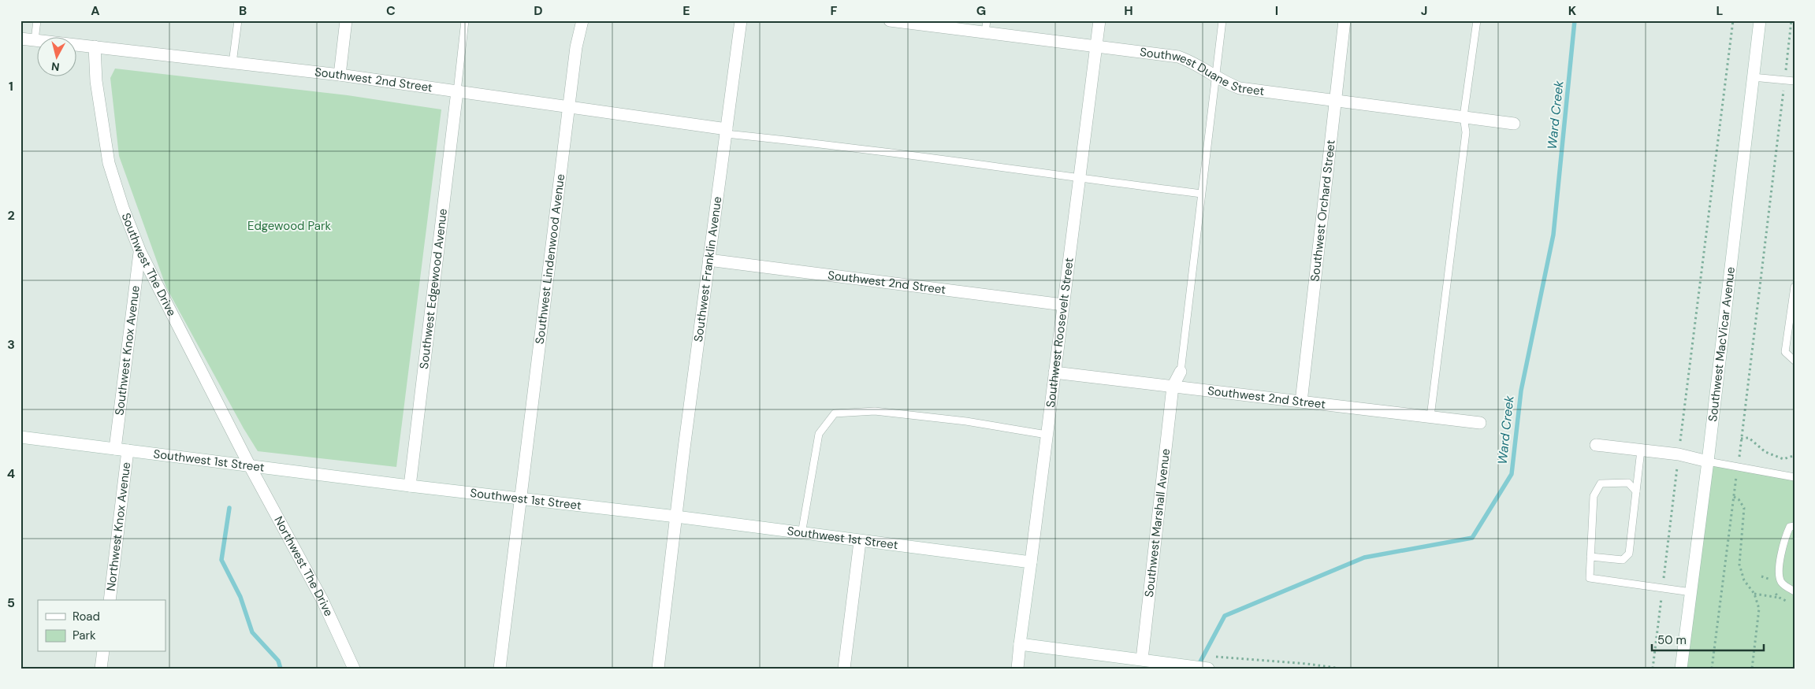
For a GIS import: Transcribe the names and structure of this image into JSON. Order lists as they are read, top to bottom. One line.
{"streets":{"street":["Southwest Duane Street","Southwest 2nd Street","Southwest Orchard Street","Southwest Lindenwood Avenue","Southwest The Drive","Southwest Franklin Avenue","Southwest Edgewood Avenue","Southwest Roosevelt Street","Southwest MacVicar Avenue","Southwest Knox Avenue","Southwest 1st Street","Southwest Marshall Avenue","Northwest Knox Avenue","Northwest The Drive"]},"crossings":[["Southwest Duane Street","Southwest Orchard Street"],["Southwest Duane Street","Southwest Roosevelt Street"],["Southwest 2nd Street","Southwest Orchard Street"],["Southwest 2nd Street","Southwest Lindenwood Avenue"],["Southwest 2nd Street","Southwest The Drive"],["Southwest 2nd Street","Southwest Franklin Avenue"],["Southwest 2nd Street","Southwest Edgewood Avenue"],["Southwest 2nd Street","Southwest Roosevelt Street"],["Southwest 2nd Street","Southwest Marshall Avenue"],["Southwest Lindenwood Avenue","Southwest 1st Street"],["Southwest The Drive","Southwest Knox Avenue"],["Southwest The Drive","Southwest 1st Street"],["Southwest The Drive","Northwest The Drive"],["Southwest Franklin Avenue","Southwest 1st Street"],["Southwest Edgewood Avenue","Southwest 1st Street"],["Southwest Roosevelt Street","Southwest 1st Street"],["Southwest Knox Avenue","Southwest 1st Street"],["Southwest 1st Street","Northwest Knox Avenue"],["Southwest 1st Street","Northwest The Drive"]],"water":["Ward Creek"],"parks":["Edgewood Park"],"legend":["Road","Park"],"scale_bar":"50 m","north":"bottom","grid":{"columns":["A","B","C","D","E","F","G","H","I","J","K","L"],"rows":["1","2","3","4","5"]}}
